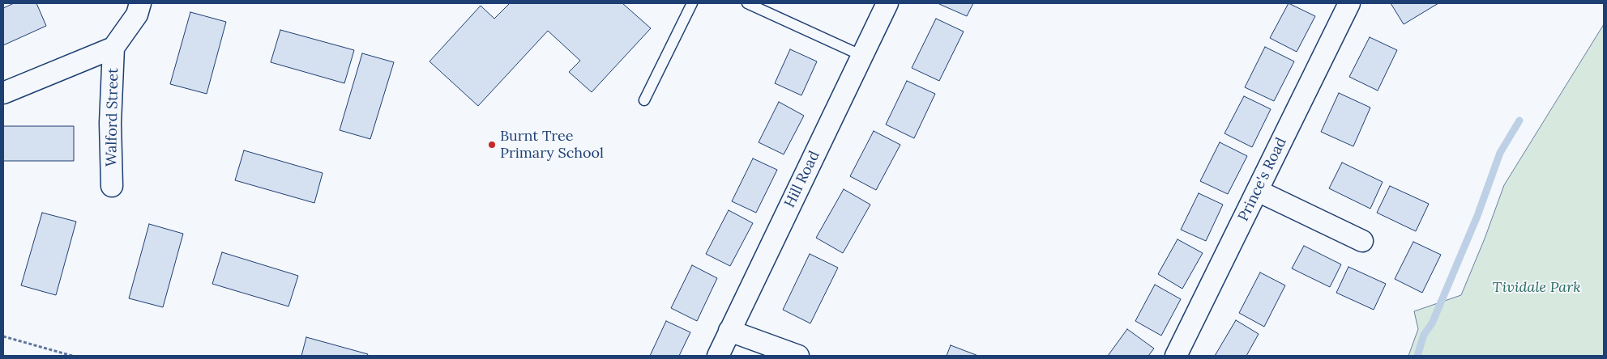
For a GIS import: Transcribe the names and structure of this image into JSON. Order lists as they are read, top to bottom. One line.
{"streets":{"street":["Walford Street","Hill Road","Prince's Road"]},"parks":["Tividale Park"],"places":["Burnt Tree Primary School"]}
